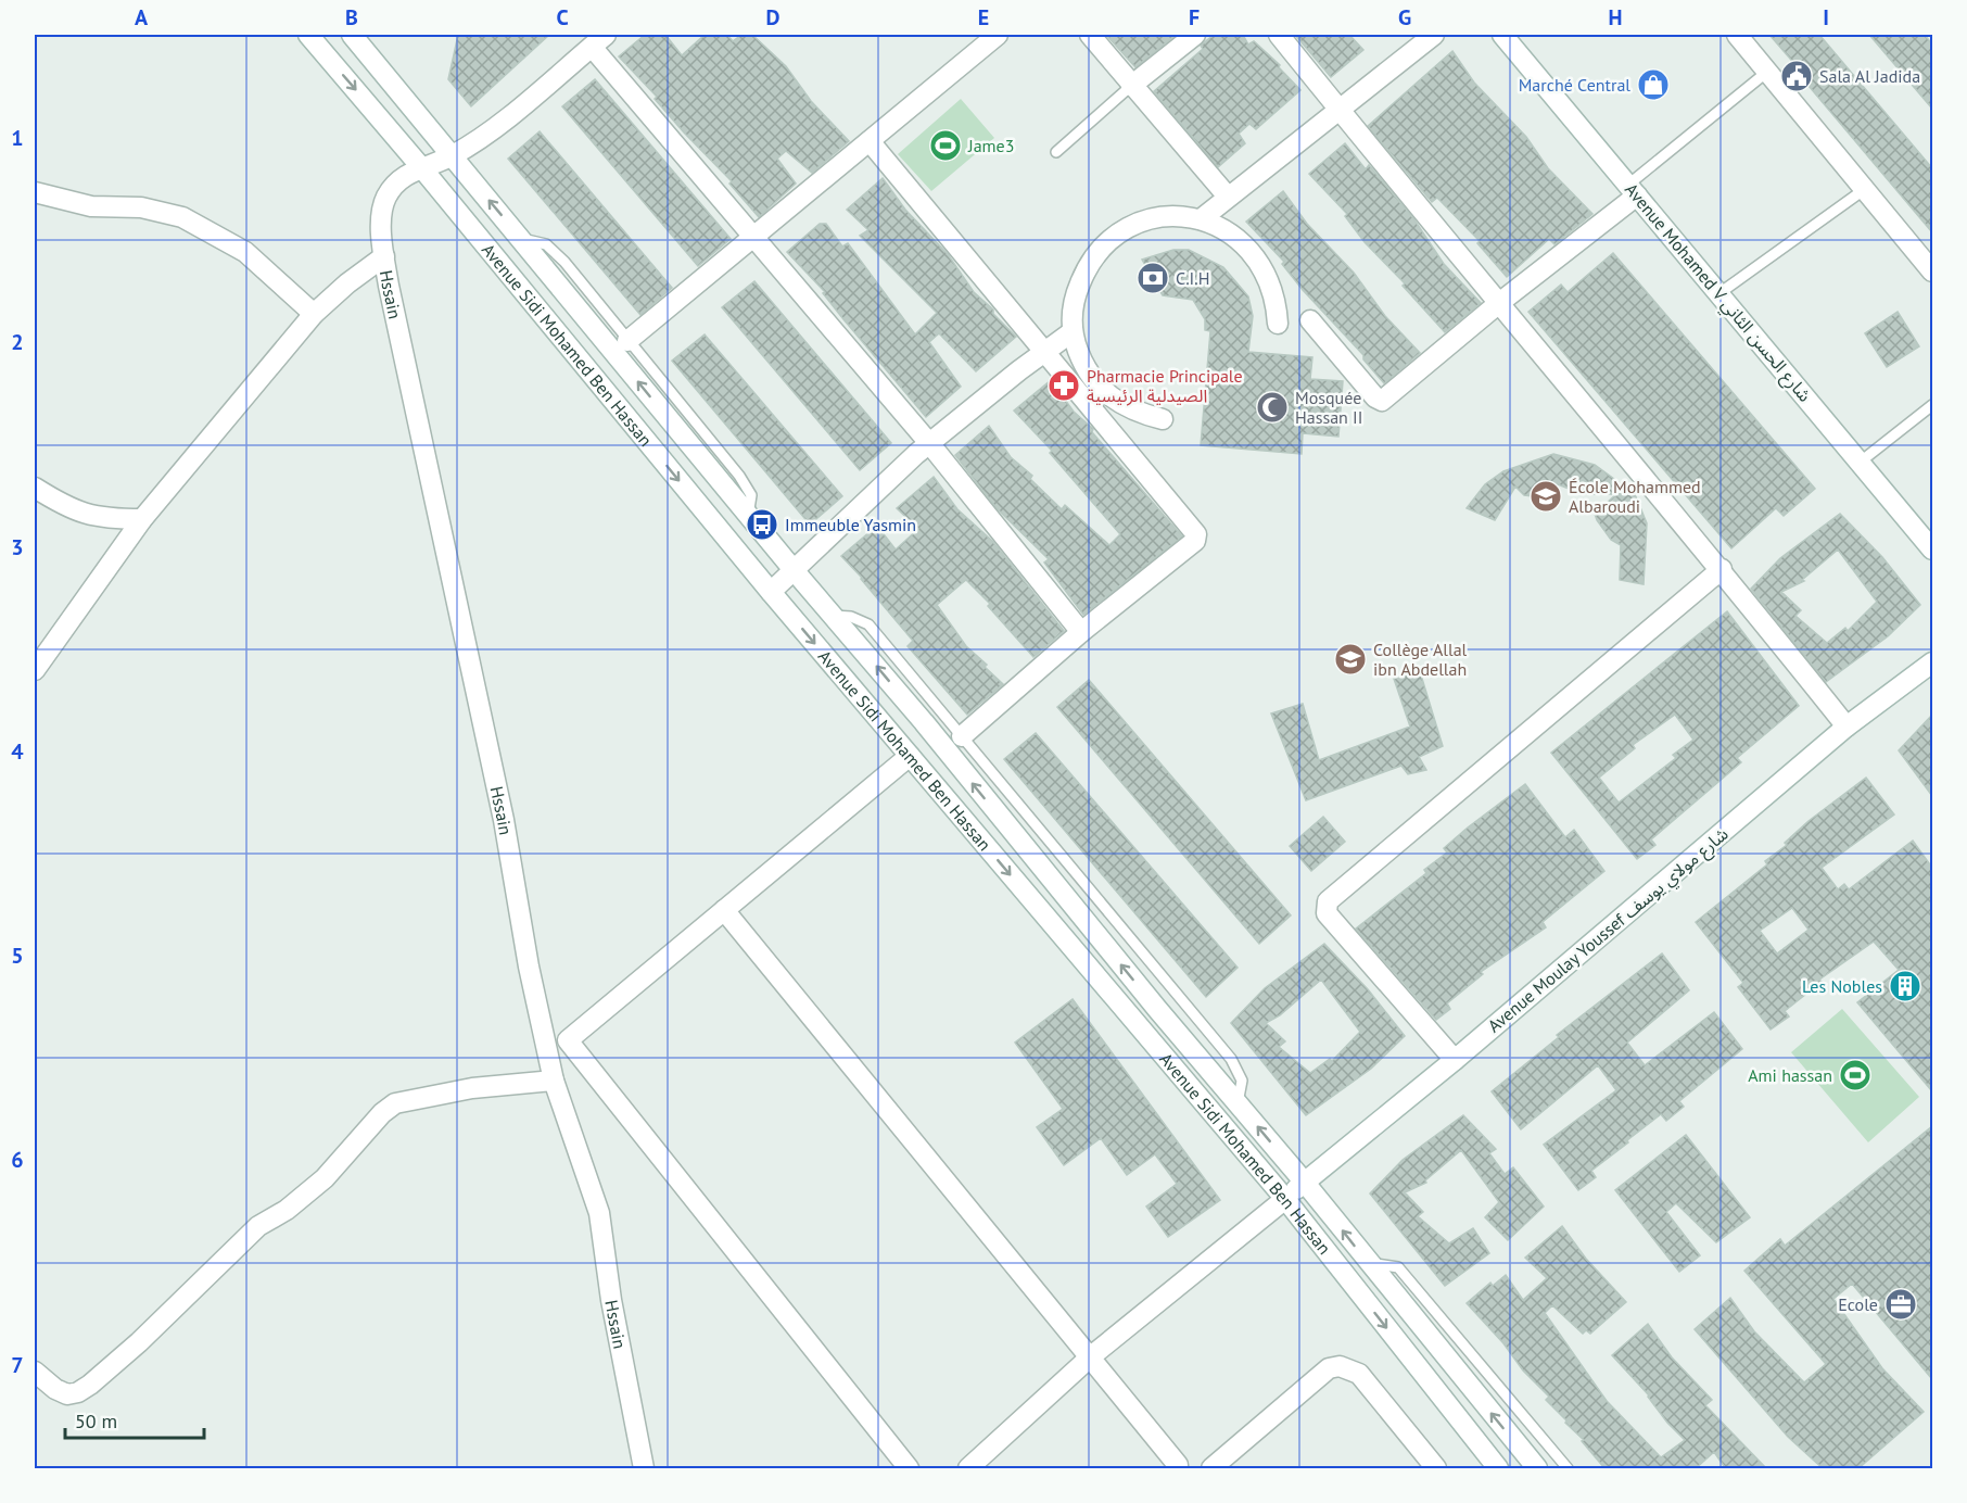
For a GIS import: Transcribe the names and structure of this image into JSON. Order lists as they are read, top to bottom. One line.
{"streets":{"street":["Avenue Mohamed V شارع الحسن الثاني","Hssain","Avenue Sidi Mohamed Ben Hassan","Avenue Moulay Youssef شارع مولاي يوسف"]},"crossings":[["Hssain","Avenue Sidi Mohamed Ben Hassan"],["Avenue Sidi Mohamed Ben Hassan","Avenue Moulay Youssef شارع مولاي يوسف"]],"places":{"public building":["Sala Al Jadida"],"shop":["Marché Central"],"sports":["Jame3","Ami hassan"],"bank":["C.I.H"],"pharmacy":["Pharmacie Principale الصيدلية الرئيسية"],"mosque":["Mosquée Hassan II"],"school or university":["École Mohammed Albaroudi","Collège Allal ibn Abdellah"],"bus stop":["Immeuble Yasmin"],"building":["Les Nobles"],"office":["Ecole"]},"scale_bar":"50 m","grid":{"columns":["A","B","C","D","E","F","G","H","I"],"rows":["1","2","3","4","5","6","7"]}}
